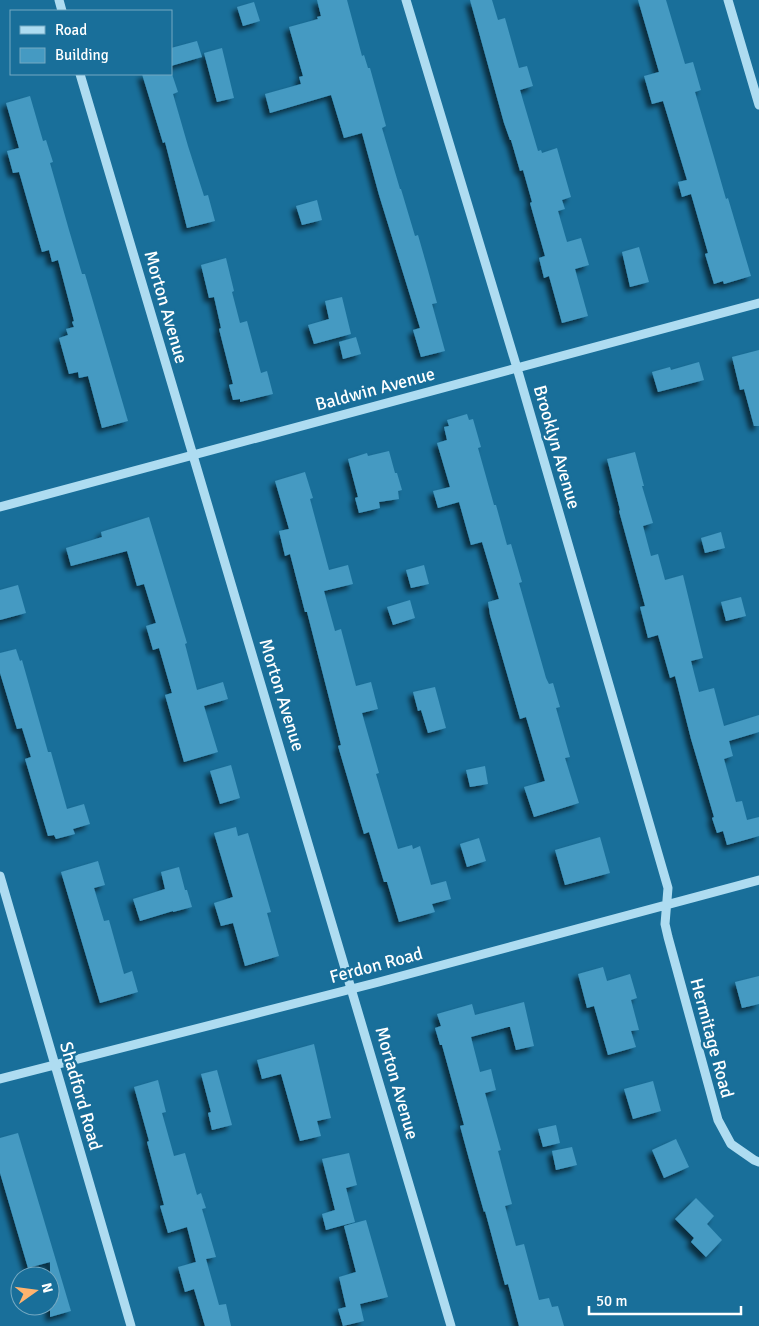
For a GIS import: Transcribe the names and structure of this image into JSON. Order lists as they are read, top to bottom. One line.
{"streets":{"street":["Morton Avenue","Baldwin Avenue","Brooklyn Avenue","Ferdon Road","Hermitage Road","Shadford Road"]},"crossings":[["Morton Avenue","Baldwin Avenue"],["Morton Avenue","Ferdon Road"],["Baldwin Avenue","Brooklyn Avenue"],["Brooklyn Avenue","Ferdon Road"],["Brooklyn Avenue","Hermitage Road"],["Ferdon Road","Hermitage Road"],["Ferdon Road","Shadford Road"]],"legend":["Road","Building"],"scale_bar":"50 m","north":"right"}
